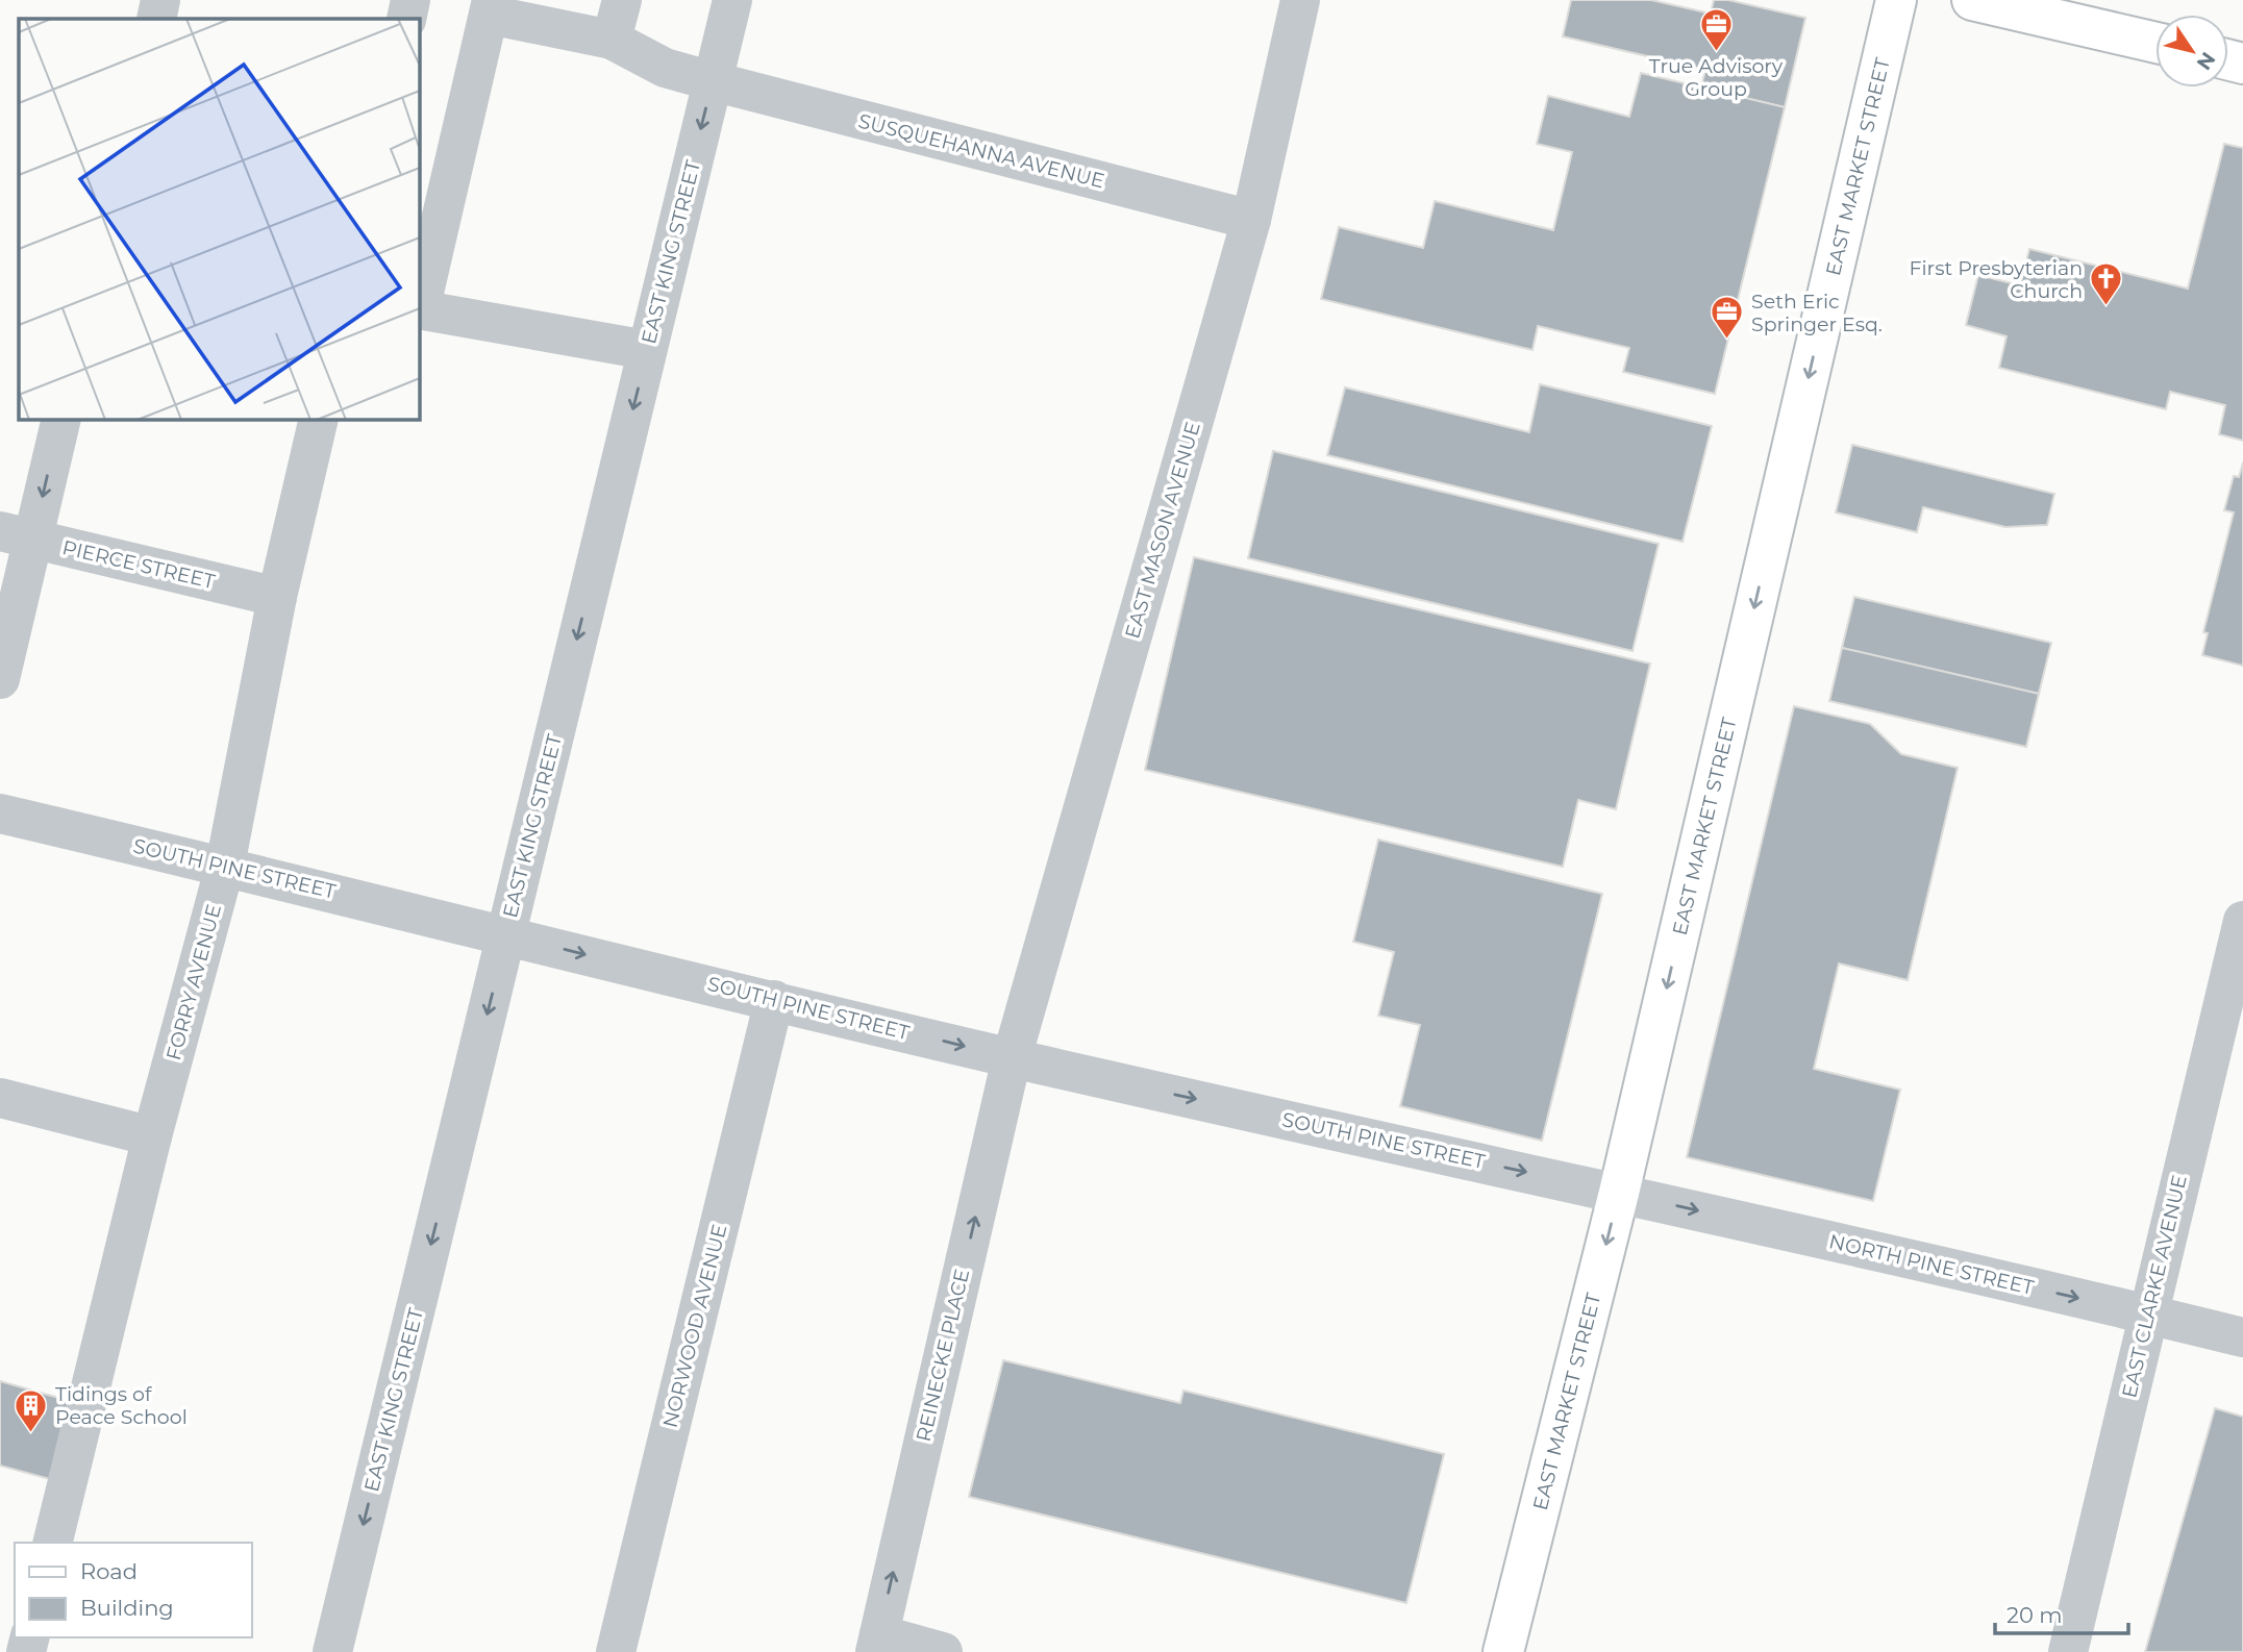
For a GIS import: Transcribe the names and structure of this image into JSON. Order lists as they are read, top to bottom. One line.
{"streets":{"main road":["EAST MARKET STREET"],"street":["SUSQUEHANNA AVENUE","EAST KING STREET","EAST MASON AVENUE","PIERCE STREET","SOUTH PINE STREET","FORRY AVENUE","NORTH PINE STREET","EAST CLARKE AVENUE","NORWOOD AVENUE","REINECKE PLACE"]},"crossings":[["SUSQUEHANNA AVENUE","EAST KING STREET"],["SUSQUEHANNA AVENUE","EAST MASON AVENUE"],["EAST MARKET STREET","SOUTH PINE STREET"],["EAST MARKET STREET","NORTH PINE STREET"],["EAST KING STREET","SOUTH PINE STREET"],["EAST MASON AVENUE","SOUTH PINE STREET"],["EAST MASON AVENUE","REINECKE PLACE"],["PIERCE STREET","FORRY AVENUE"],["SOUTH PINE STREET","FORRY AVENUE"],["SOUTH PINE STREET","NORTH PINE STREET"],["SOUTH PINE STREET","NORWOOD AVENUE"],["SOUTH PINE STREET","REINECKE PLACE"],["NORTH PINE STREET","EAST CLARKE AVENUE"]],"one_way":["EAST MARKET STREET","EAST KING STREET","SOUTH PINE STREET","NORTH PINE STREET","REINECKE PLACE"],"places":{"office":["True Advisory Group","Seth Eric Springer Esq."],"church":["First Presbyterian Church"],"building":["Tidings of Peace School"]},"legend":["Road","Building"],"scale_bar":"20 m","north":"bottom right"}
